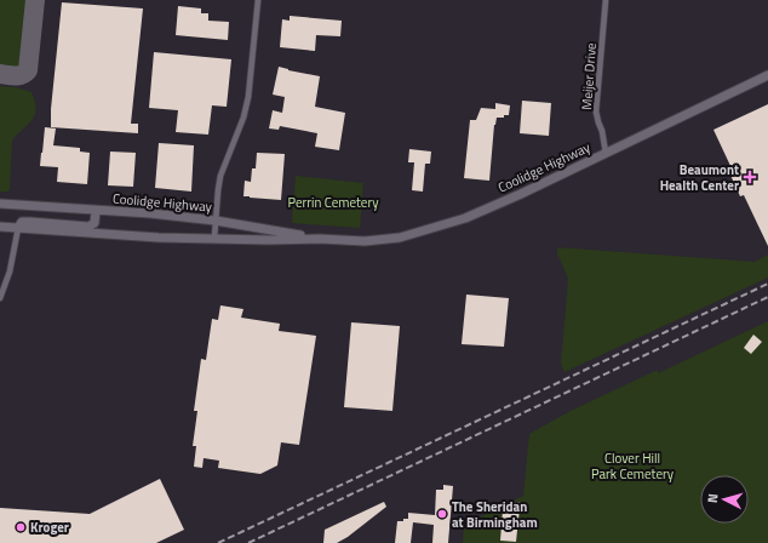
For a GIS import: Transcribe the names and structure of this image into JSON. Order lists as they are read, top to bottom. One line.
{"streets":{"main road":["Coolidge Highway"],"street":["Meijer Drive"]},"crossings":[["Meijer Drive","Coolidge Highway"]],"parks":["Perrin Cemetery","Clover Hill Park Cemetery"],"places":{"health":["Beaumont Health Center"],"other":["The Sheridan at Birmingham","Kroger"]},"north":"left"}
